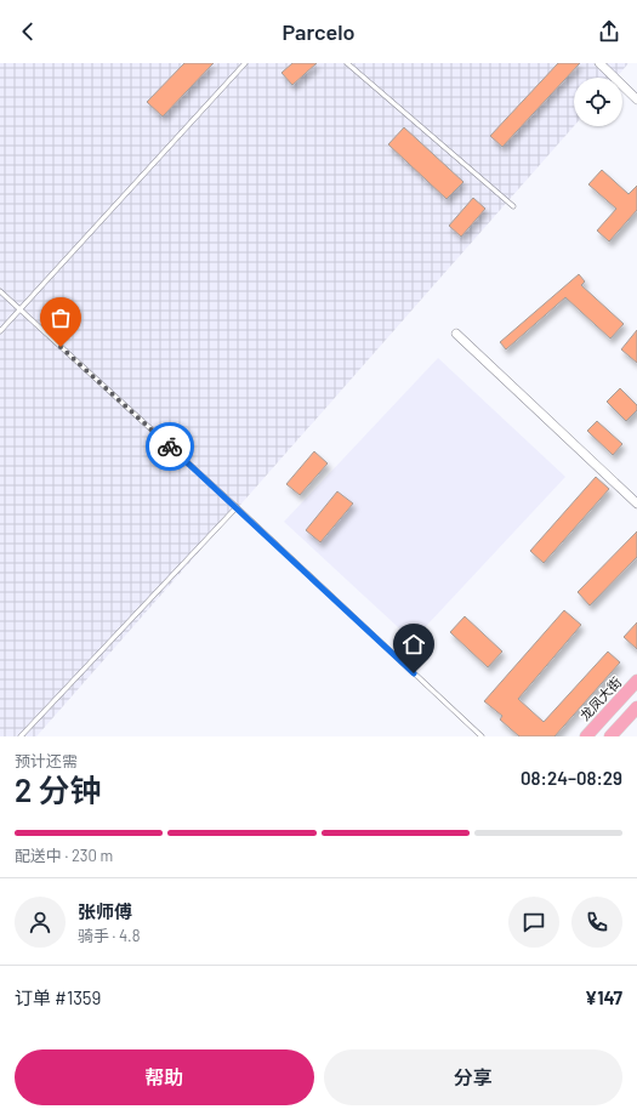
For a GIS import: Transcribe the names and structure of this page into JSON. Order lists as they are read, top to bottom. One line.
{"streets":{"main road":["龙凤大街"]},"page":{"header":"Parcelo","heading":["2 分钟","预计还需","08:24–08:29"],"panel":["张师傅","骑手 · 4.8","订单 #1359","¥147"],"bar":"配送中 · 230 m","buttons":["帮助","分享"]}}
